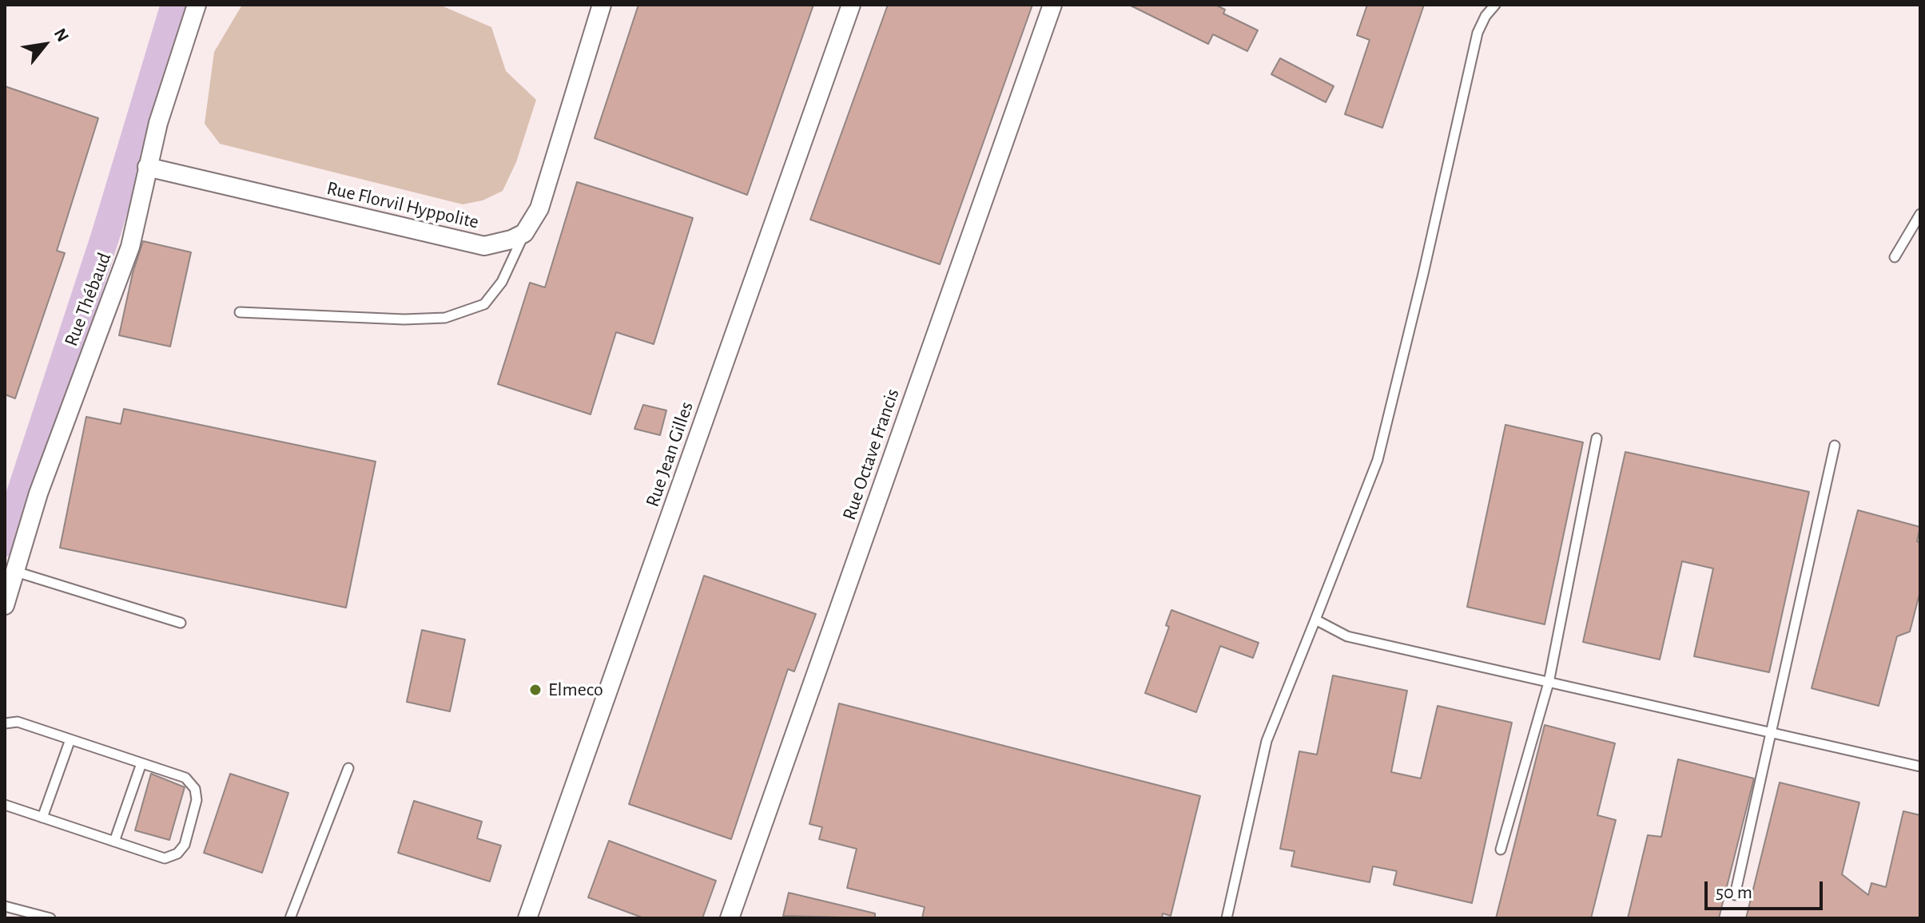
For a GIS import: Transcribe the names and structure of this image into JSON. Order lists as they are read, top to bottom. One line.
{"streets":{"street":["Rue Florvil Hyppolite","Rue Thébaud","Rue Jean Gilles","Rue Octave Francis"]},"crossings":[["Rue Florvil Hyppolite","Rue Thébaud"]],"places":["Elmeco"],"scale_bar":"50 m","north":"top right"}
